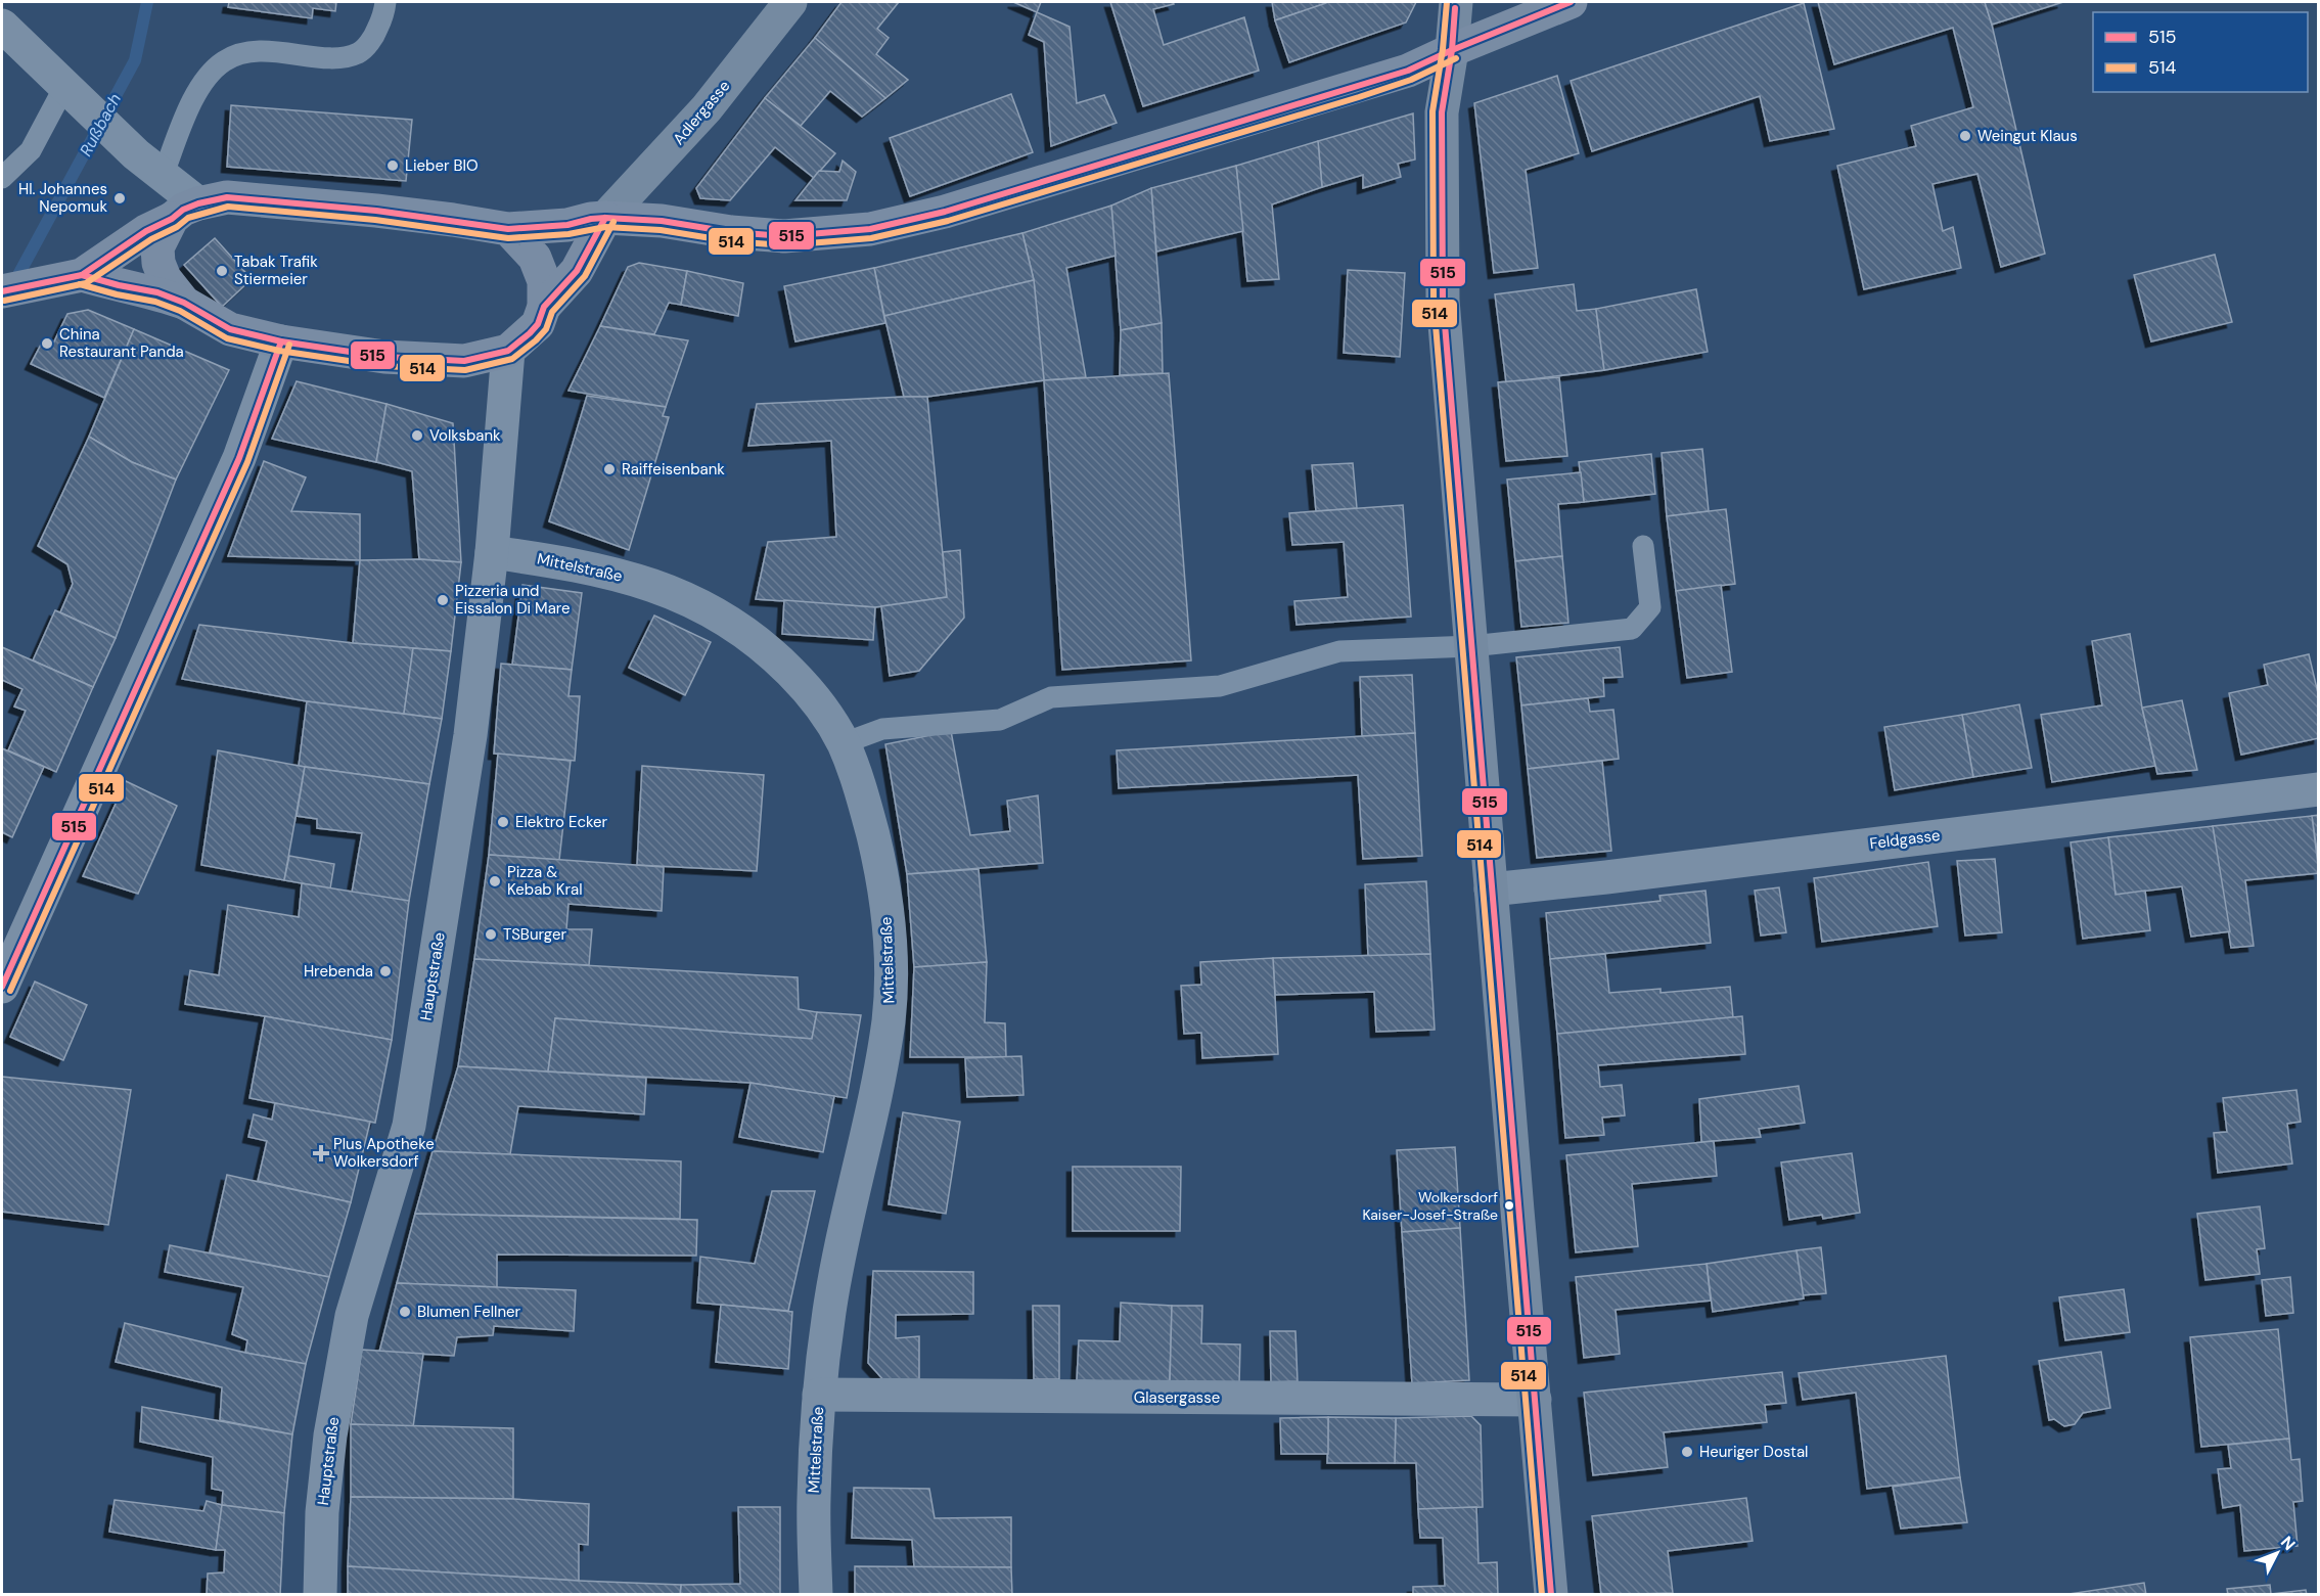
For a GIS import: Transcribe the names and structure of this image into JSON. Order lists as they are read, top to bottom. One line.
{"streets":{"street":["Adlergasse","Mittelstraße","Feldgasse","Hauptstraße","Glasergasse"]},"crossings":[["Mittelstraße","Hauptstraße"],["Mittelstraße","Glasergasse"]],"water":["Rußbach"],"places":{"other":["Weingut Klaus","Lieber BIO","Hl. Johannes Nepomuk","Tabak Trafik Stiermeier","China Restaurant Panda","Volksbank","Raiffeisenbank","Pizzeria und Eissalon Di Mare","Elektro Ecker","Pizza & Kebab Kral","TSBurger","Hrebenda","Wolkersdorf Kaiser-Josef-Straße","Blumen Fellner","Heuriger Dostal"],"health":["Plus Apotheke Wolkersdorf"]},"lines":["transit line 515","transit line 514"],"legend":["515","514"],"north":"top right"}
